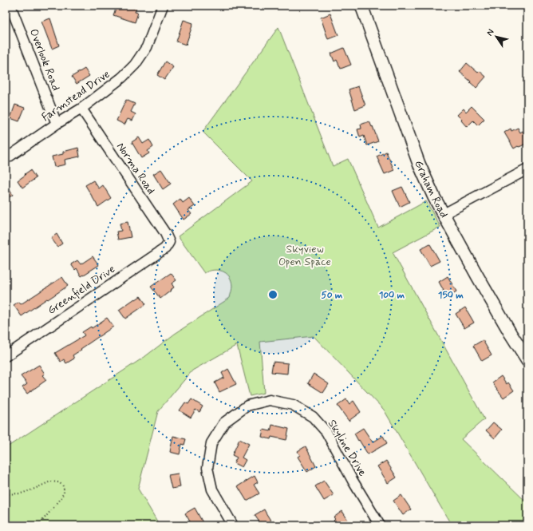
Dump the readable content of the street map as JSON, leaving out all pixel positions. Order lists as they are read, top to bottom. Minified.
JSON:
{"streets":{"street":["Overlook Road","Farmstead Drive","Norma Road","Graham Road","Greenfield Drive","Skyline Drive"]},"crossings":[["Overlook Road","Farmstead Drive"],["Farmstead Drive","Norma Road"],["Norma Road","Greenfield Drive"]],"parks":["Skyview Open Space"],"north":"top left","rings":["50 m","100 m","150 m"]}
